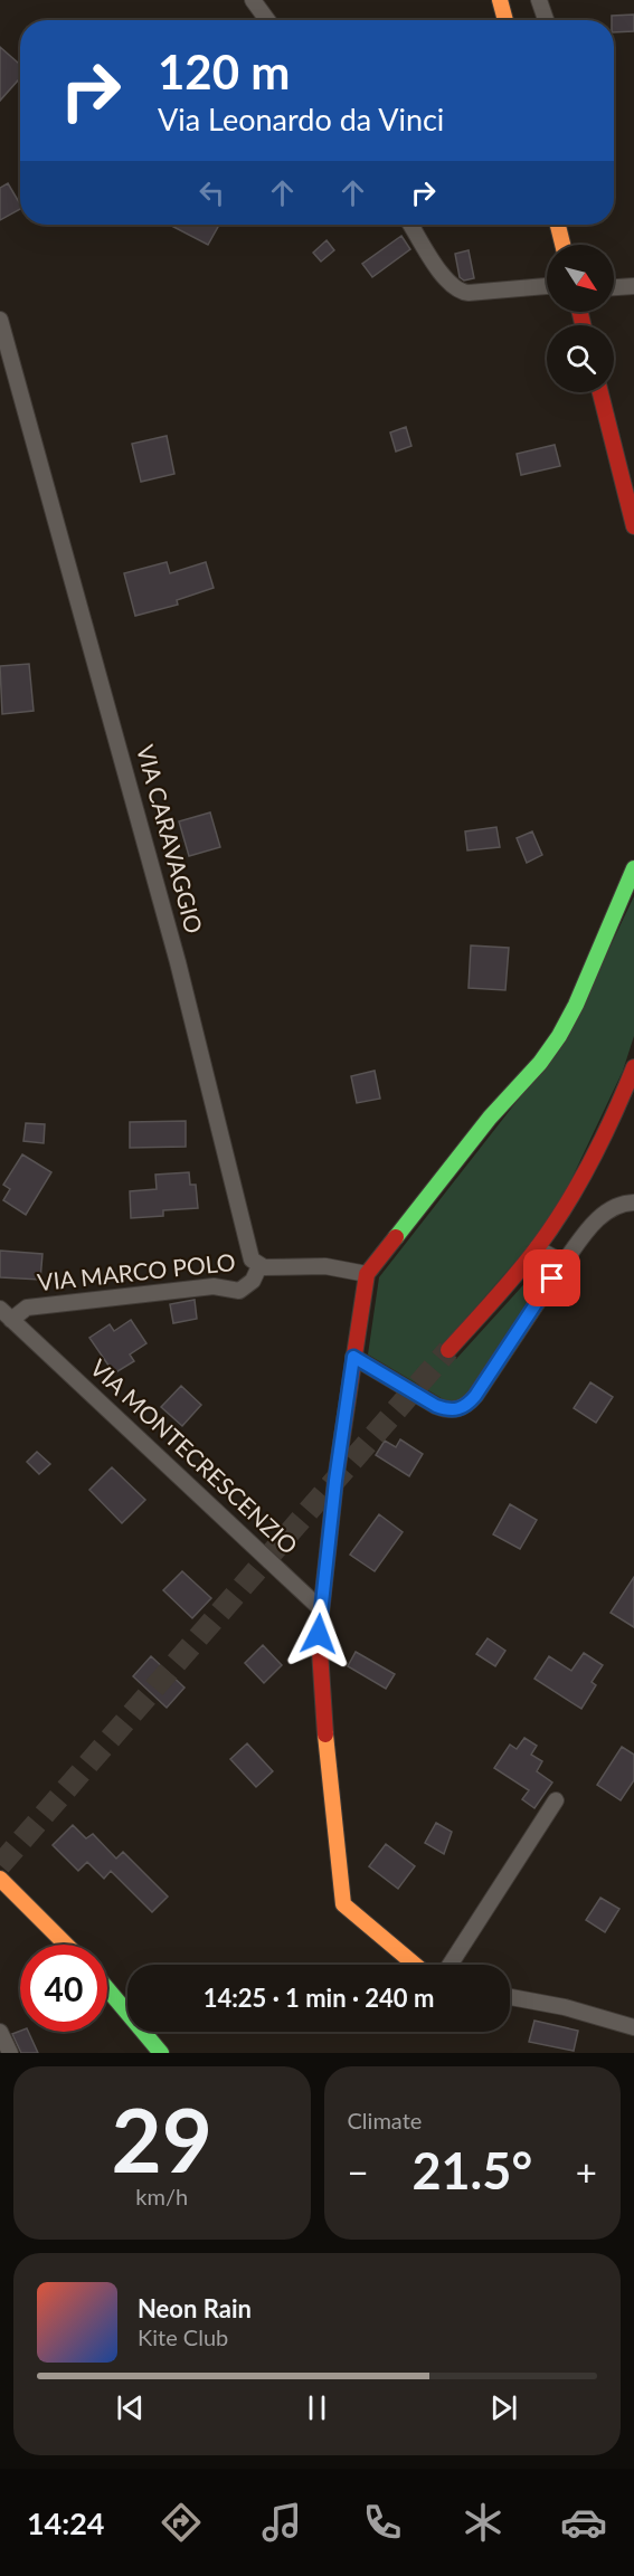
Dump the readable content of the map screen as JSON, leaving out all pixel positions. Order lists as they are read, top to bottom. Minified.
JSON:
{"streets":{"street":["VIA CARAVAGGIO","VIA MARCO POLO","VIA MONTECRESCENZIO"]},"crossings":[["VIA CARAVAGGIO","VIA MARCO POLO"],["VIA MARCO POLO","VIA MONTECRESCENZIO"]],"north":"bottom right","page":{"turn":["120 m","Via Leonardo da Vinci"],"limit":"40","trip":"14:25 · 1 min · 240 m","tile":[["29","km/h"],"Climate"],"heat":["−","21.5°","+"],"song":["Neon Rain","Kite Club"],"tabs":"14:24"}}
